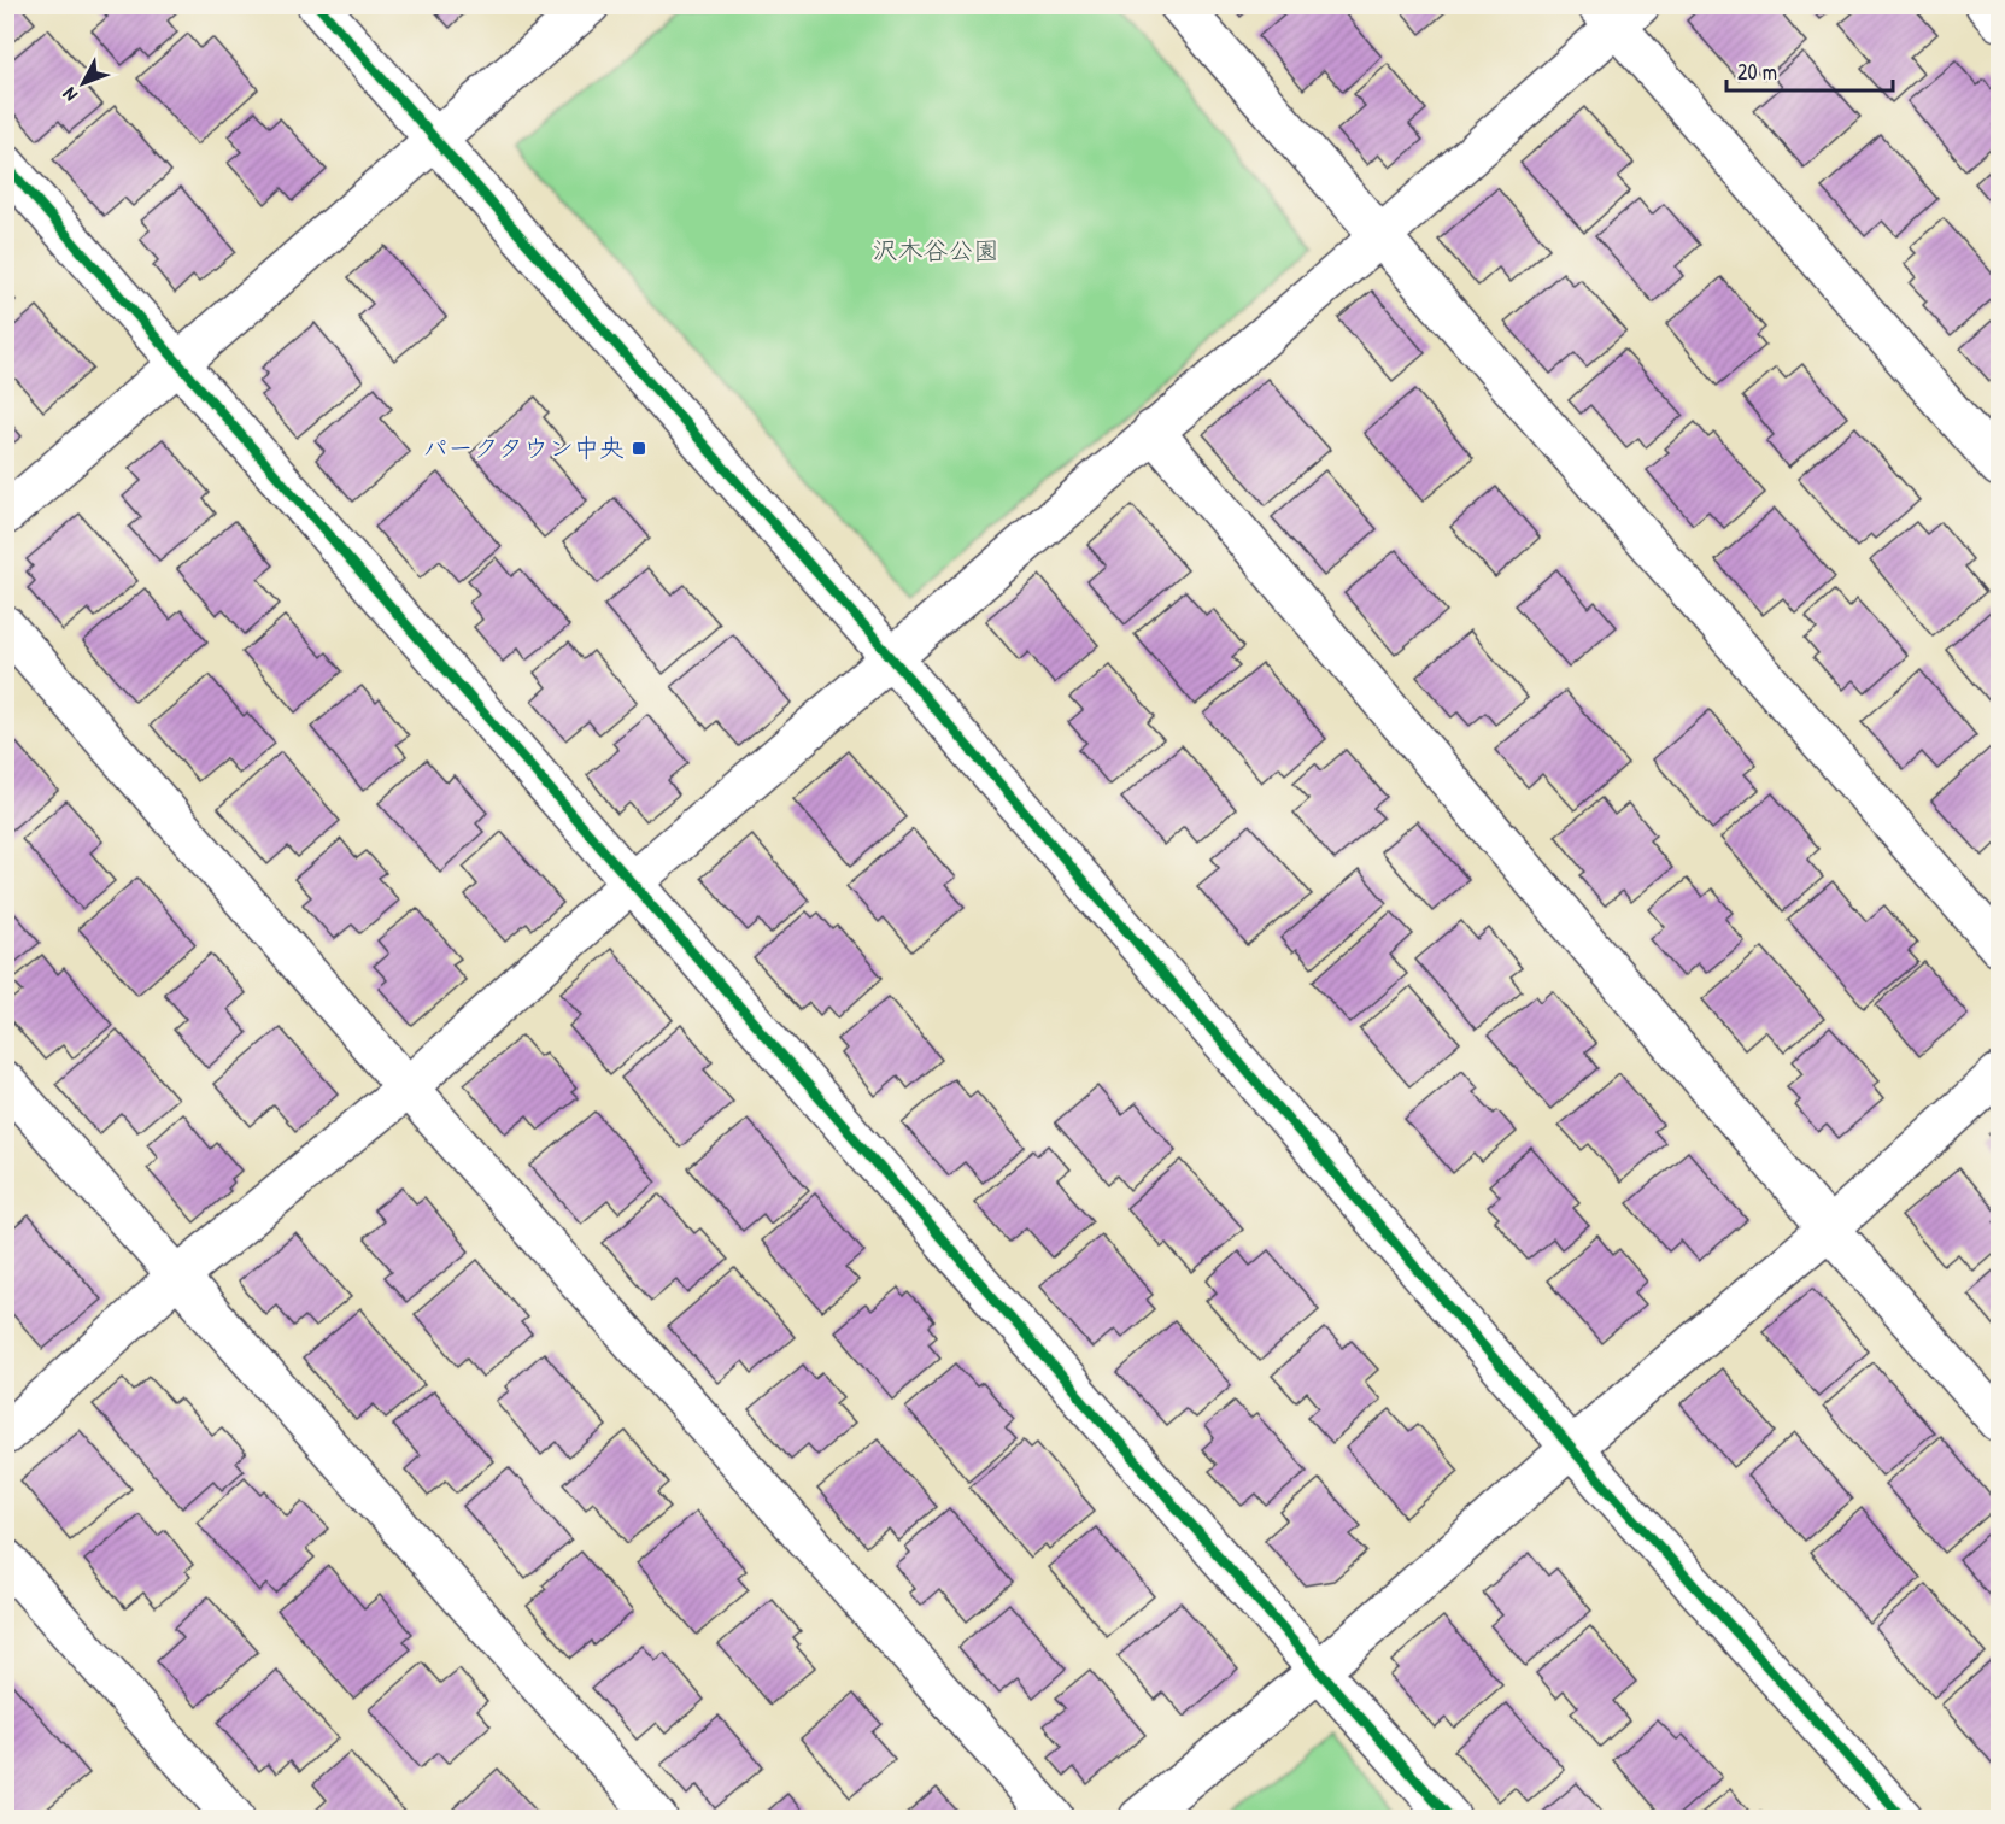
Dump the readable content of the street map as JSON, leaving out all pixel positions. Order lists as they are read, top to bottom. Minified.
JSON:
{"parks":["沢木谷公園"],"places":{"transit":["パークタウン中央"]},"scale_bar":"20 m","north":"bottom left"}
